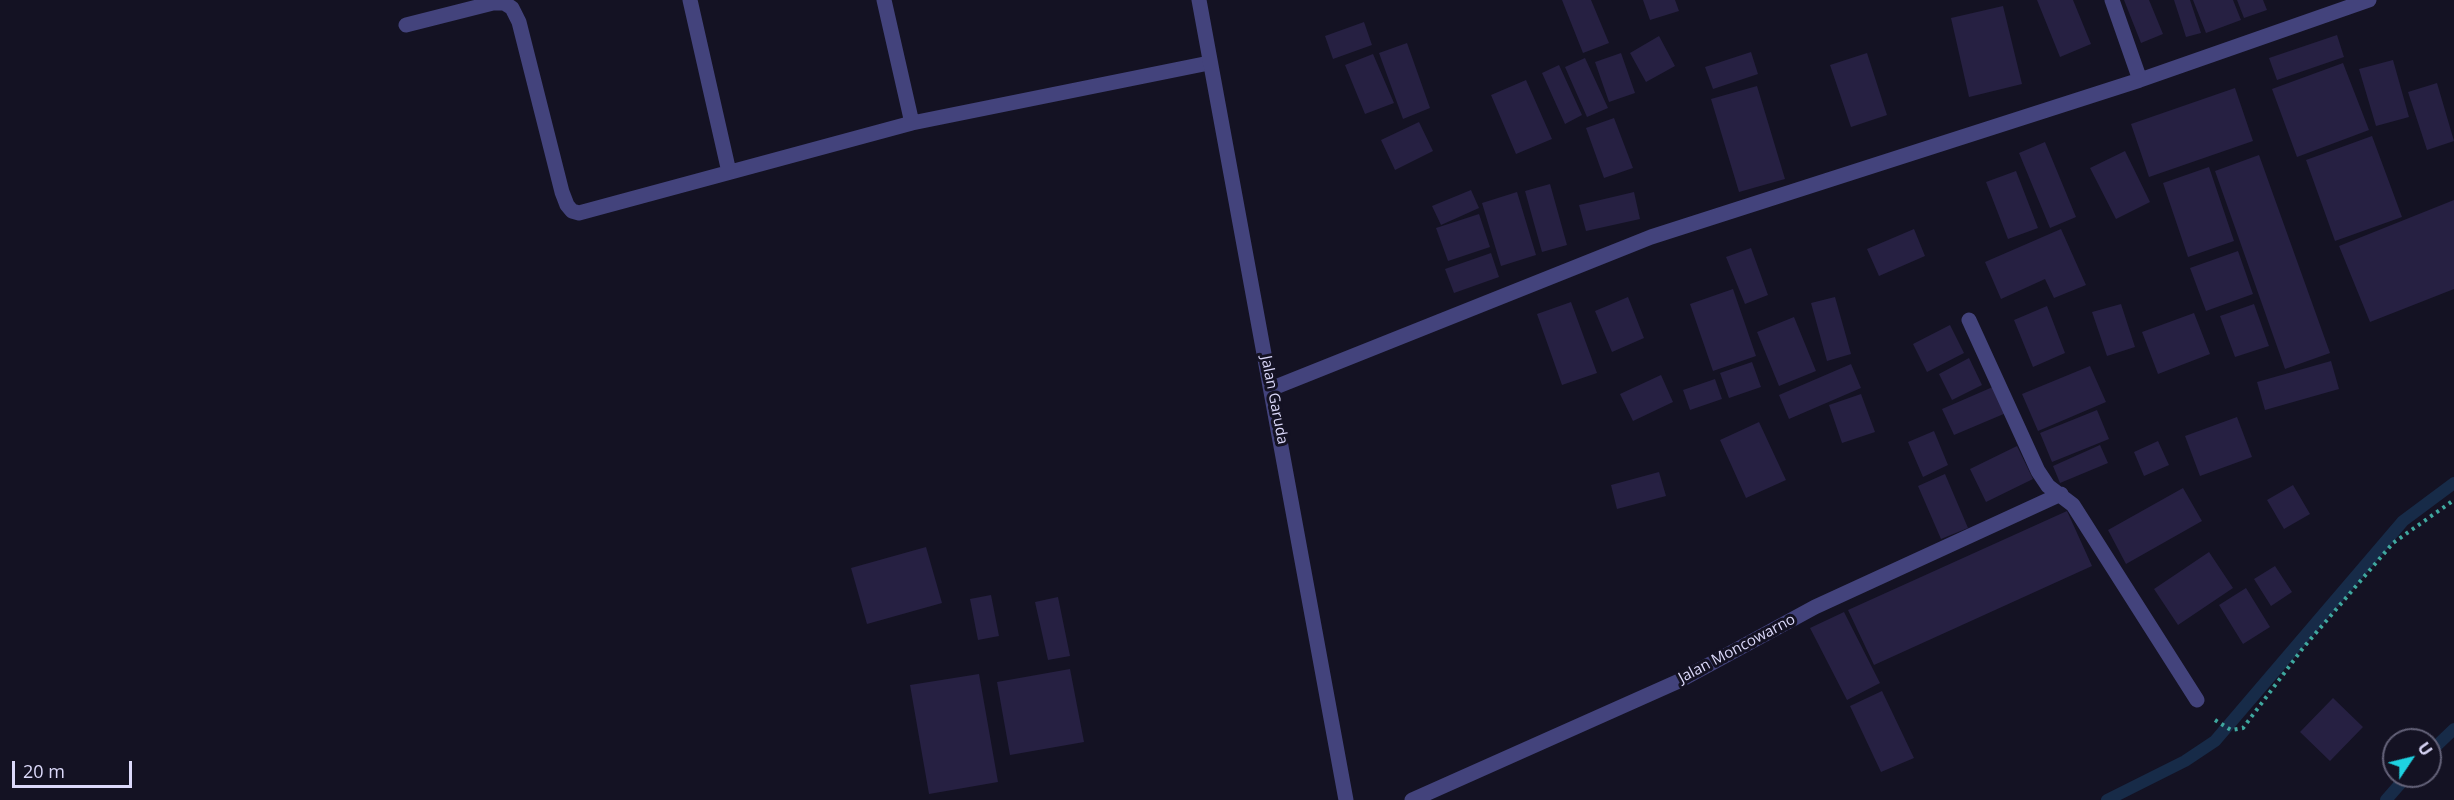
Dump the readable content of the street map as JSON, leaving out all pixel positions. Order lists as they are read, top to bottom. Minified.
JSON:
{"streets":{"street":["Jalan Garuda","Jalan Moncowarno"]},"scale_bar":"20 m","north":"top right"}
